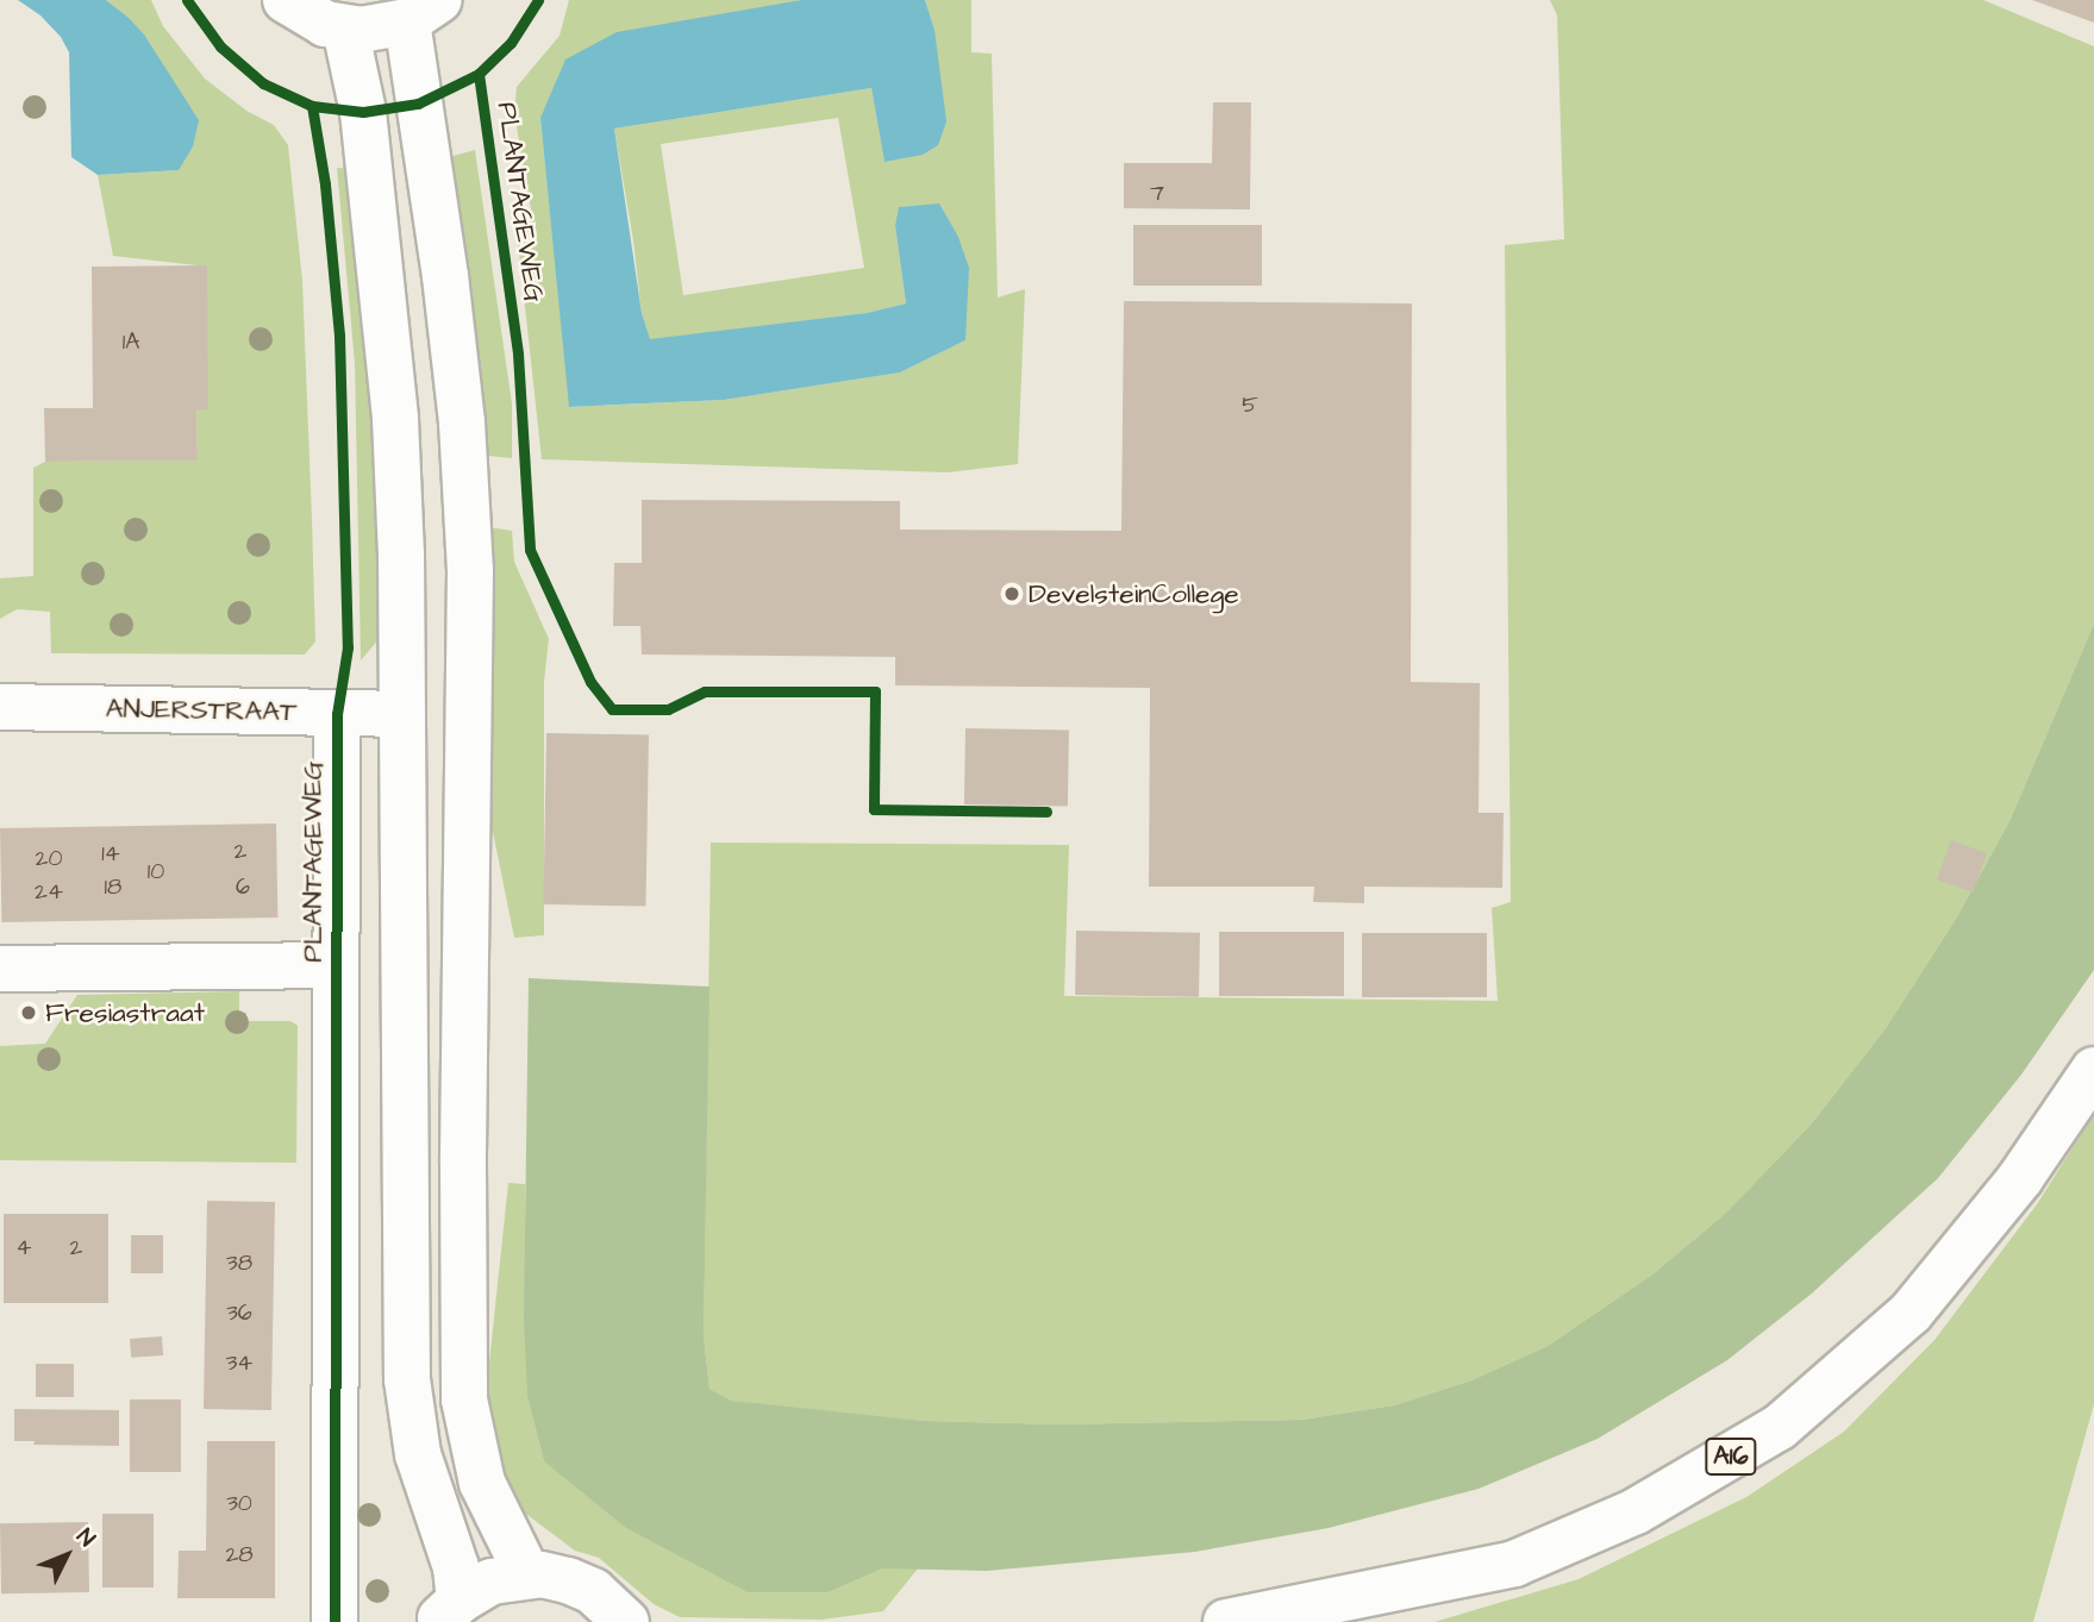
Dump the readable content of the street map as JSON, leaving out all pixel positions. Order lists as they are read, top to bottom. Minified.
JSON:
{"streets":{"main road":["PLANTAGEWEG","ANJERSTRAAT","A16"]},"crossings":[["PLANTAGEWEG","ANJERSTRAAT"]],"places":["DevelsteinCollege","Fresiastraat"],"house_numbers":["7","1A","5","2","14","20","10","18","6","24","4","2","38","36","34","30","28"],"north":"top right"}
